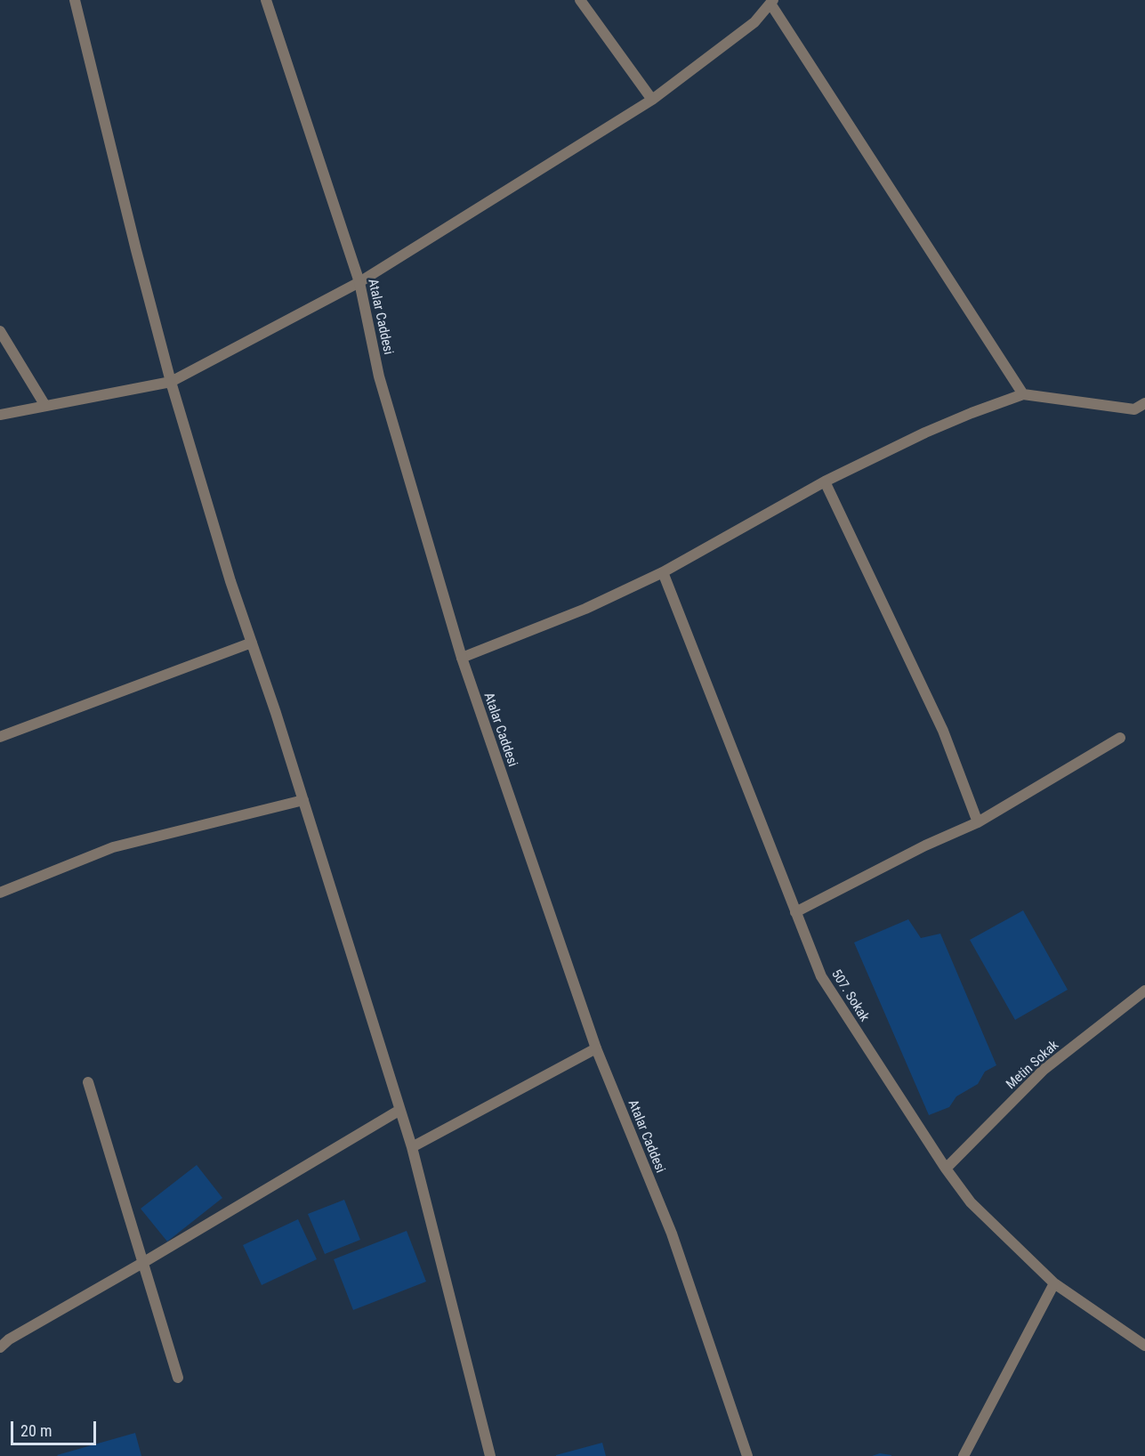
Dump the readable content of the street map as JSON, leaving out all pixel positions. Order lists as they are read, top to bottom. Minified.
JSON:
{"streets":{"street":["Atalar Caddesi","507. Sokak","Metin Sokak"]},"crossings":[["507. Sokak","Metin Sokak"]],"scale_bar":"20 m"}
